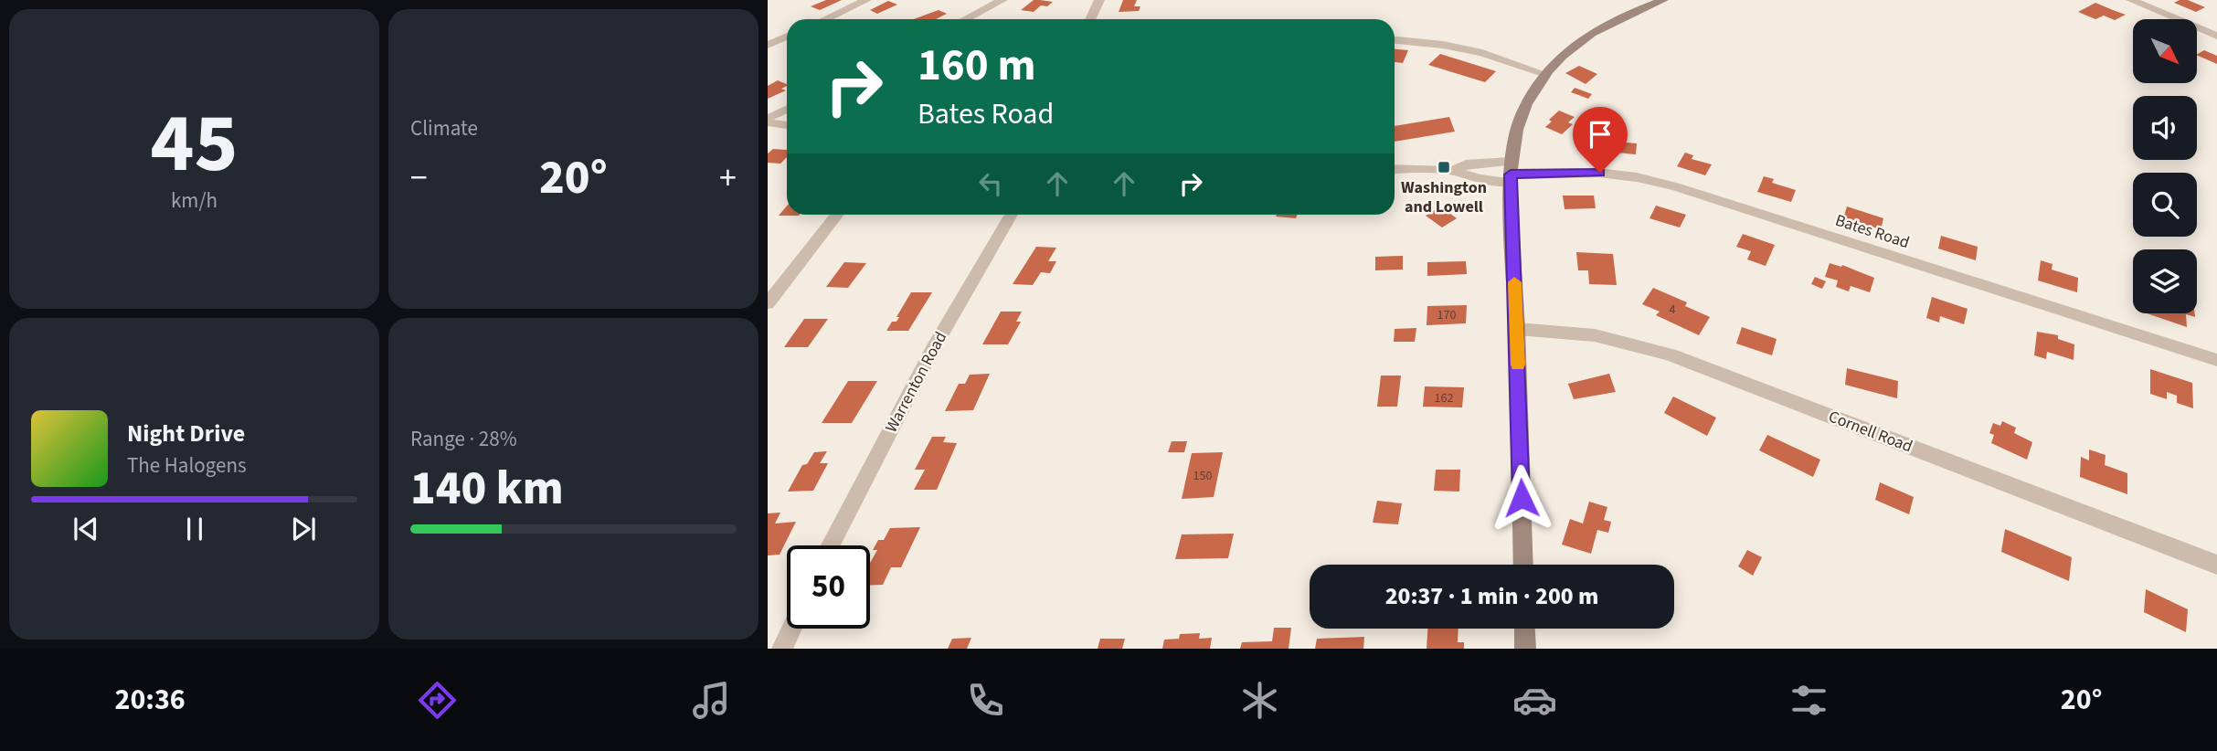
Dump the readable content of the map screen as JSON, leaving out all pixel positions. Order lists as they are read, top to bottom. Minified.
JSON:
{"streets":{"street":["Bates Road","Warrenton Road","Cornell Road"]},"places":{"transit":["Washington and Lowell"]},"house_numbers":["4","170","162","150"],"north":"bottom right","page":{"tile":[["45","km/h"],"Climate",["Range · 28%","140 km"]],"turn":["160 m","Bates Road"],"heat":["−","20°","+"],"song":["Night Drive","The Halogens"],"limit":"50","trip":"20:37 · 1 min · 200 m","tabs":["20:36","20°"]}}
